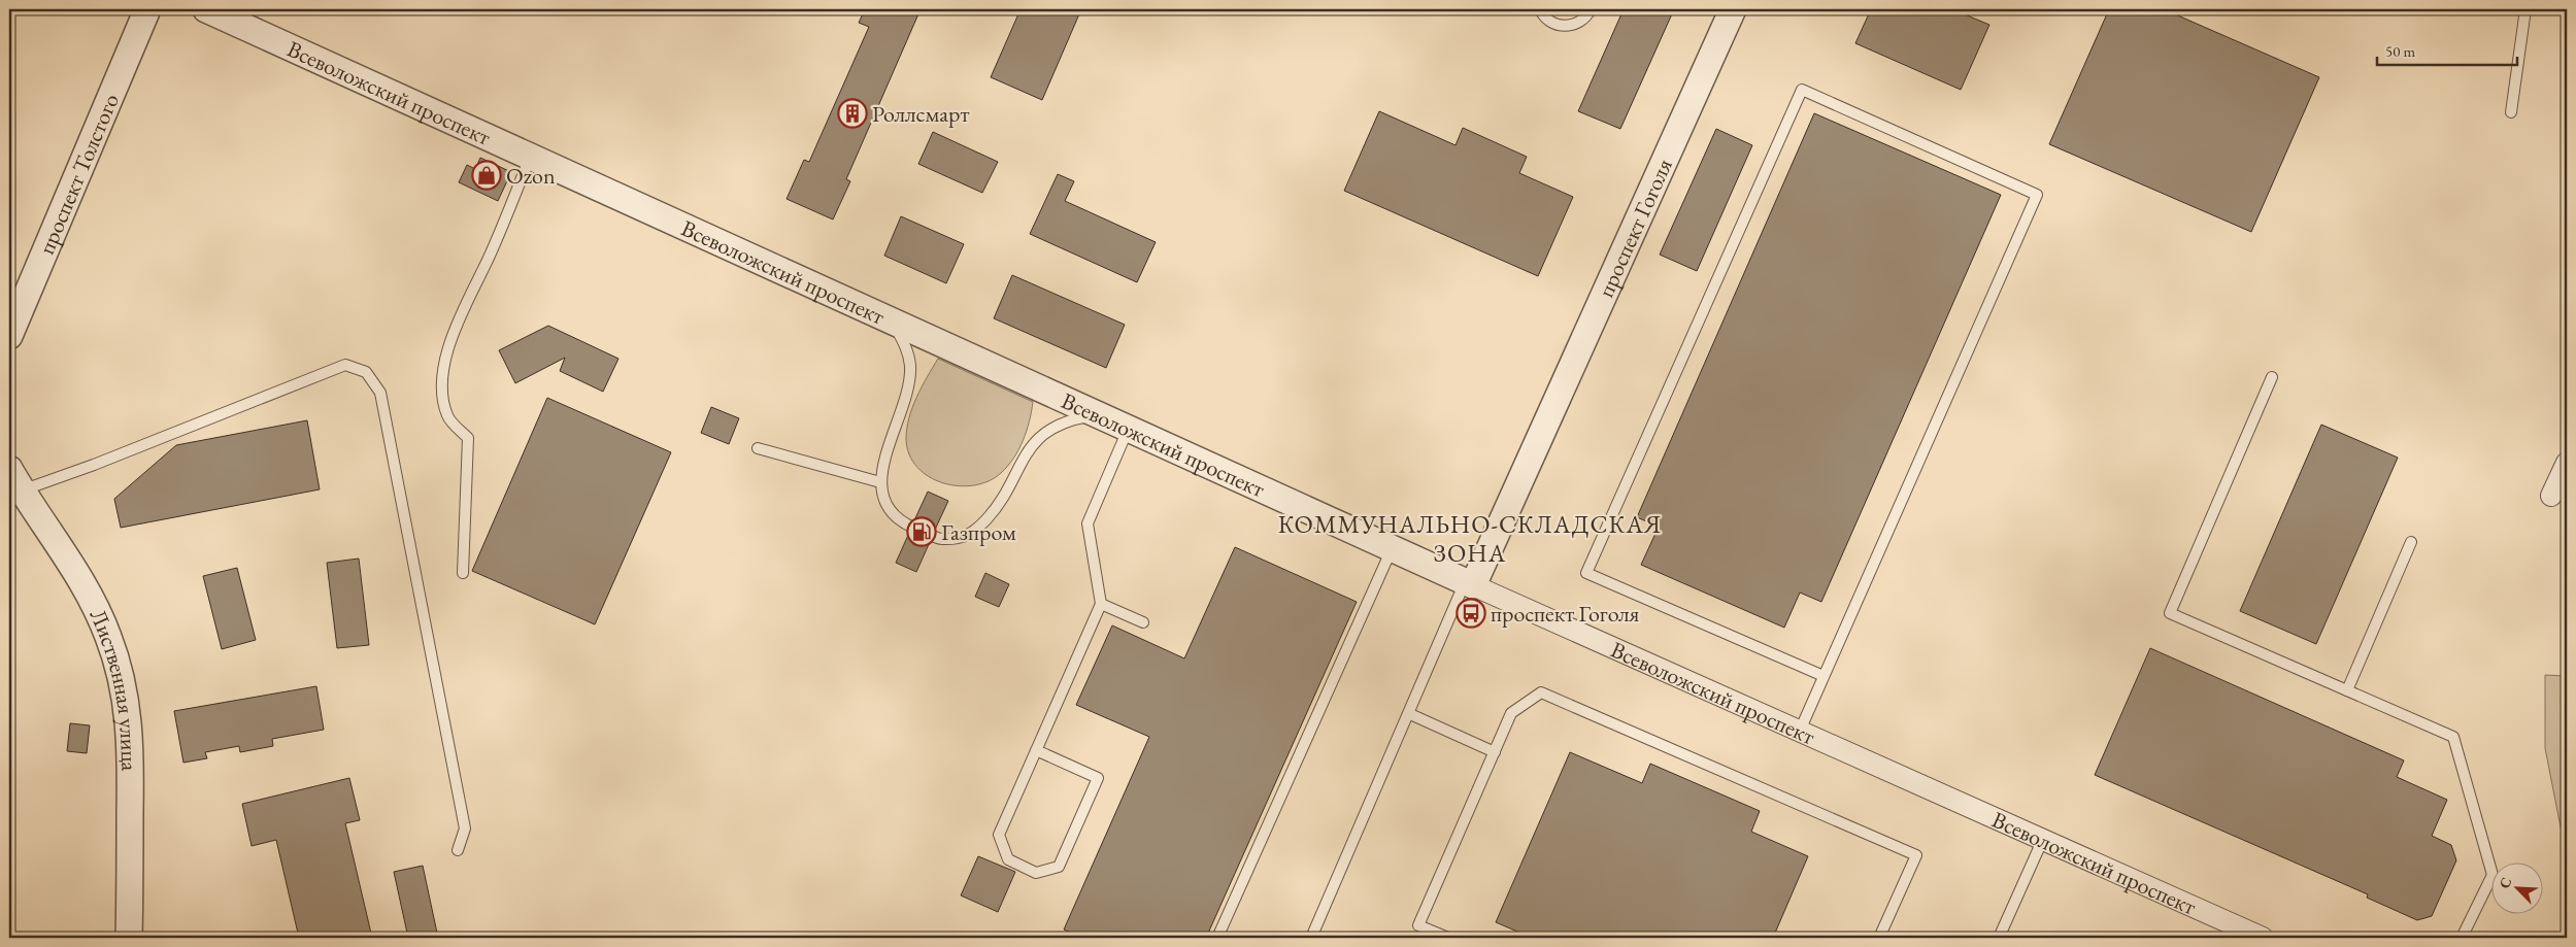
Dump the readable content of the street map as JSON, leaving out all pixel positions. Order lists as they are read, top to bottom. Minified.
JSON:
{"streets":{"street":["Всеволожский проспект","проспект Толстого","проспект Гоголя","Лиственная улица"]},"crossings":[["Всеволожский проспект","проспект Гоголя"]],"districts":["КОММУНАЛЬНО-СКЛАДСКАЯ ЗОНА"],"places":{"building":["Роллсмарт"],"shop":["Ozon"],"fuel station":["Газпром"],"bus stop":["проспект Гоголя"]},"scale_bar":"50 m","north":"top left"}
